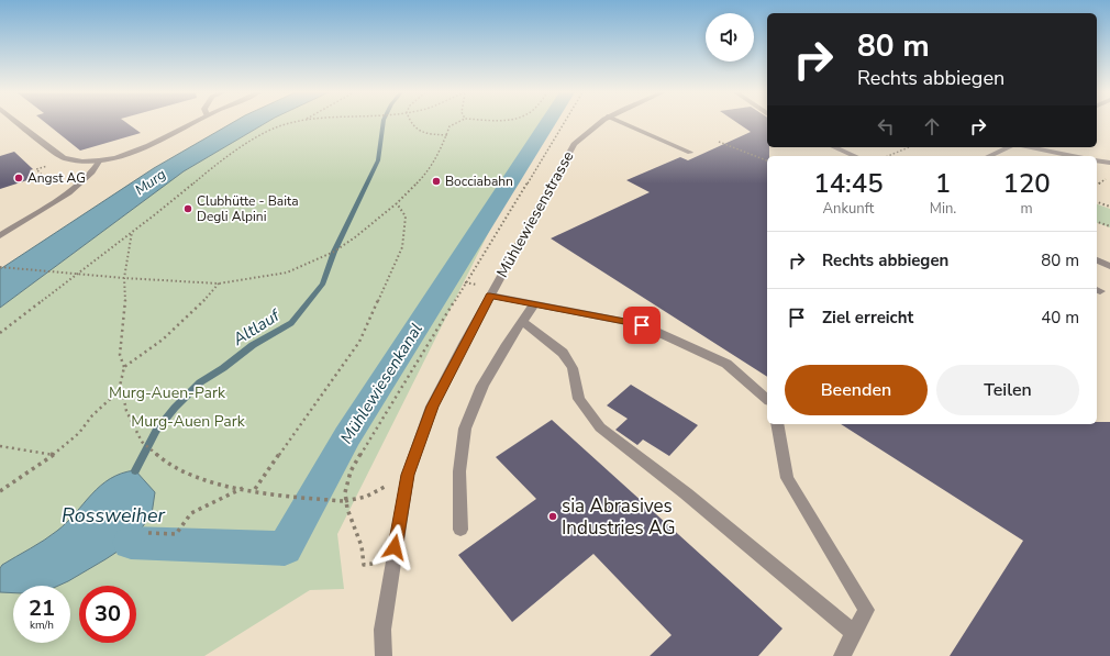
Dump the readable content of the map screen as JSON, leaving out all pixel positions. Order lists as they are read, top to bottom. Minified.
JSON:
{"streets":{"street":["Mühlewiesenstrasse"]},"water":["Murg","Altlauf","Mühlewiesenkanal","Rossweiher"],"parks":["Murg-Auen-Park","Murg-Auen Park"],"places":["Angst AG","Bocciabahn","Clubhütte - Baita Degli Alpini","sia Abrasives Industries AG"],"page":{"turn":["80 m","Rechts abbiegen"],"eta":["14:45","Ankunft","1","Min.","120","m"],"list":[{"name":"Rechts abbiegen","value":"80 m"},{"name":"Ziel erreicht","value":"40 m"}],"buttons":["Beenden","Teilen"],"speed":"21 km/h","limit":"30"}}
